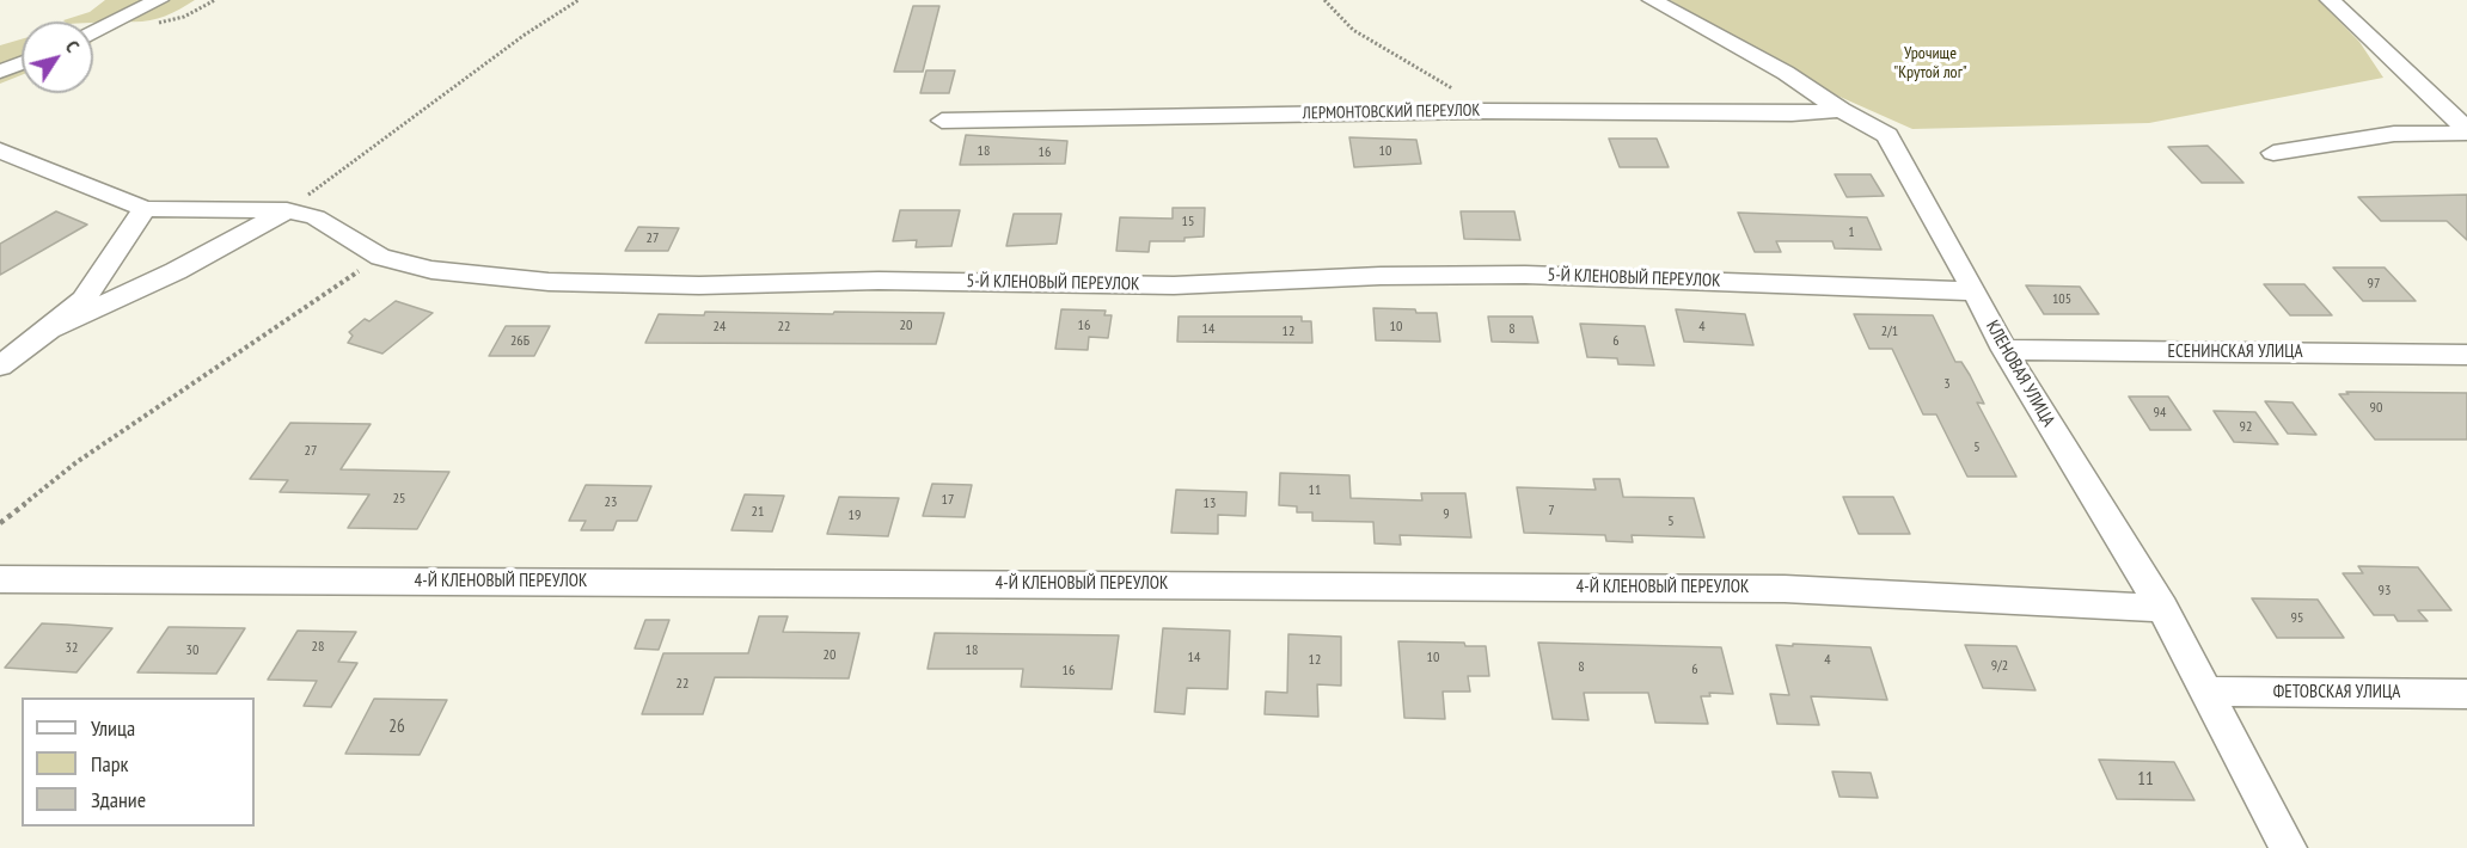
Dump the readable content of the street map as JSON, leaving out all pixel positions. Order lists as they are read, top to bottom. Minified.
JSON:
{"streets":{"street":["ЛЕРМОНТОВСКИЙ ПЕРЕУЛОК","5-Й КЛЕНОВЫЙ ПЕРЕУЛОК","ЕСЕНИНСКАЯ УЛИЦА","КЛЕНОВАЯ УЛИЦА","4-Й КЛЕНОВЫЙ ПЕРЕУЛОК","ФЕТОВСКАЯ УЛИЦА"]},"crossings":[["ЛЕРМОНТОВСКИЙ ПЕРЕУЛОК","КЛЕНОВАЯ УЛИЦА"],["5-Й КЛЕНОВЫЙ ПЕРЕУЛОК","КЛЕНОВАЯ УЛИЦА"],["ЕСЕНИНСКАЯ УЛИЦА","КЛЕНОВАЯ УЛИЦА"],["КЛЕНОВАЯ УЛИЦА","4-Й КЛЕНОВЫЙ ПЕРЕУЛОК"],["КЛЕНОВАЯ УЛИЦА","ФЕТОВСКАЯ УЛИЦА"]],"parks":["Урочище \"Крутой лог\""],"house_numbers":["18","10","16","15","1","27","97","105","20","16","24","22","10","4","14","8","12","2/1","26Б","6","3","90","94","92","5","27","11","25","17","23","13","7","21","9","19","5","93","95","28","32","30","18","20","14","10","12","4","9/2","8","6","16","22","26","11"],"legend":["Улица","Парк","Здание"],"north":"top right"}
